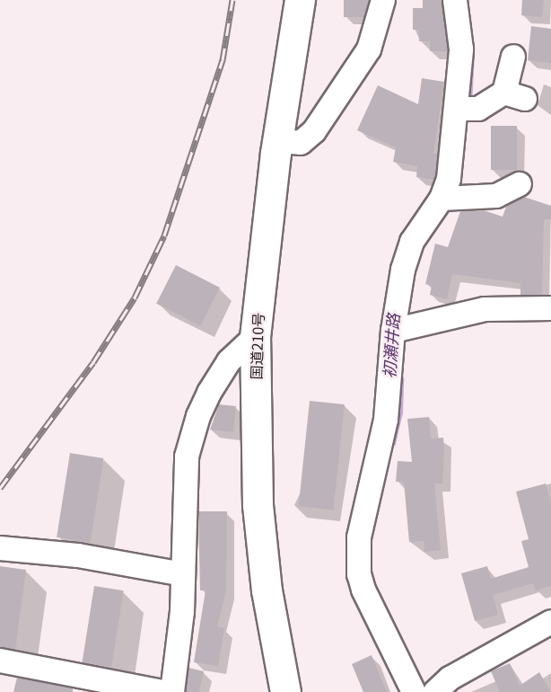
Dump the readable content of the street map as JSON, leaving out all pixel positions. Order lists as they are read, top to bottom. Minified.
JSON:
{"streets":{"highway":["国道210号"]},"water":["初瀬井路"]}
